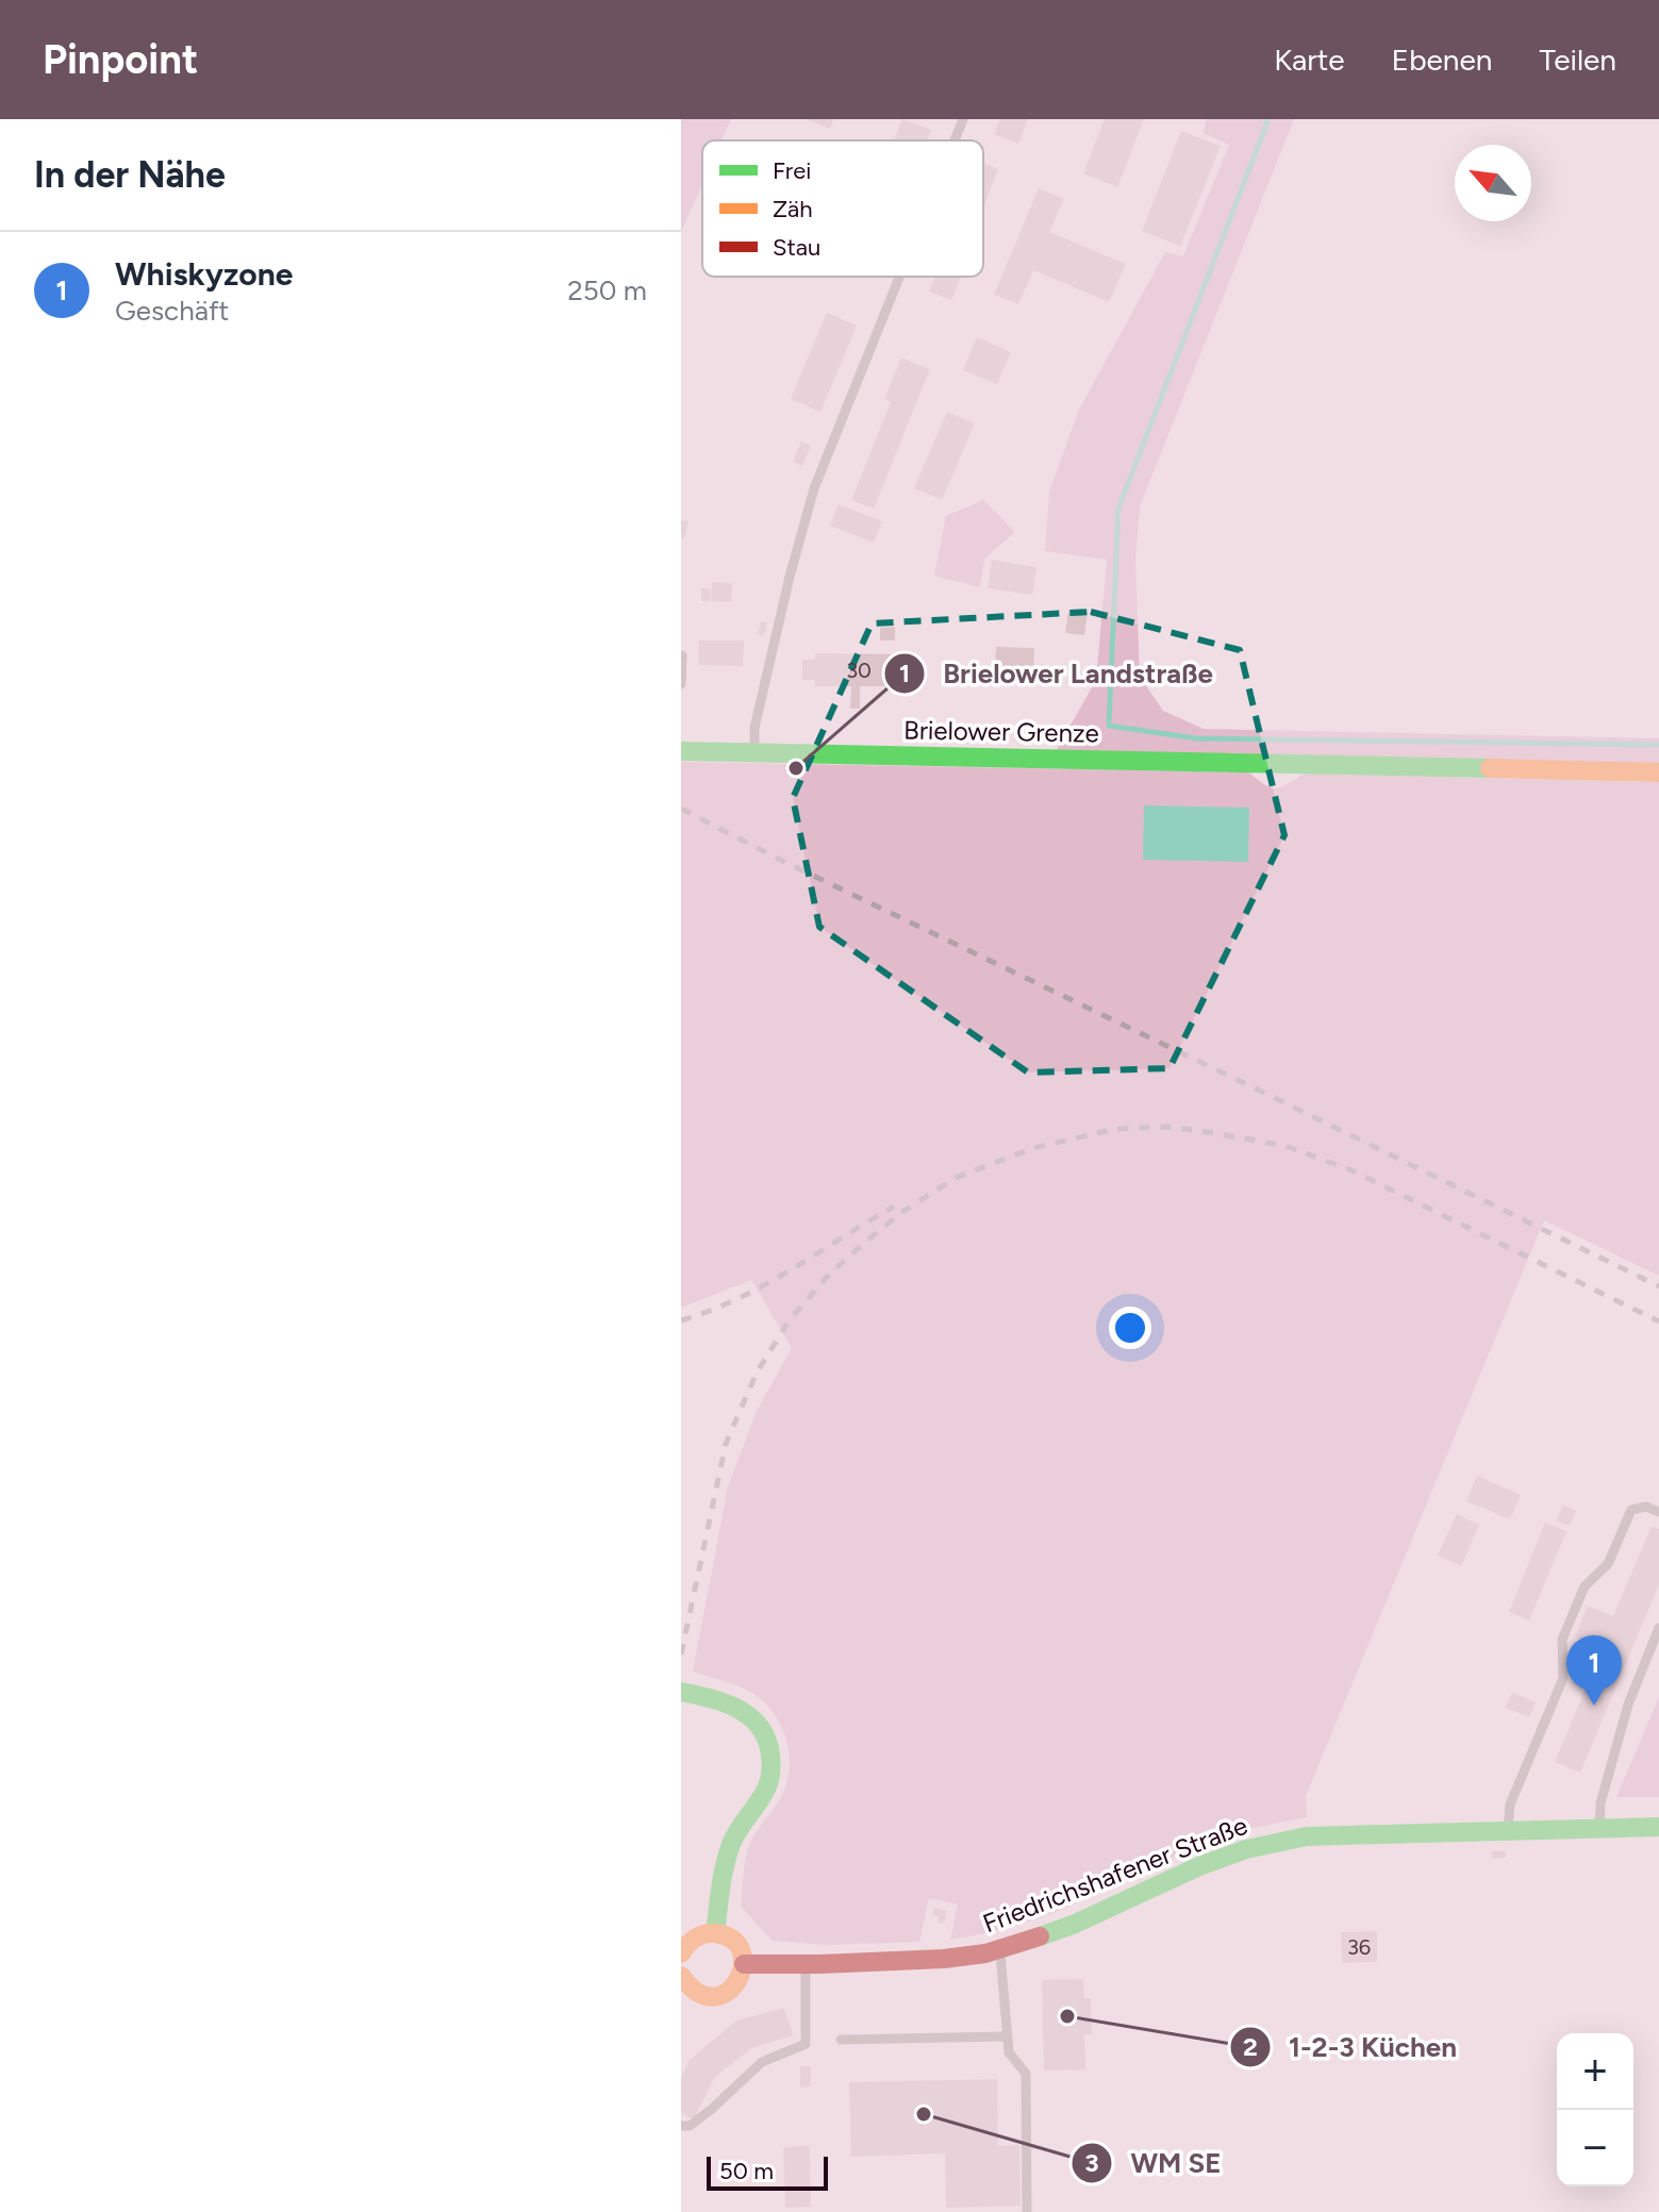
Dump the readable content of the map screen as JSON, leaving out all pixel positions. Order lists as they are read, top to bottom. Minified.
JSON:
{"streets":{"street":["Brielower Grenze","Friedrichshafener Straße"]},"places":["Brielower Landstraße","1-2-3 Küchen","WM SE"],"house_numbers":["30","36"],"legend":["Frei","Zäh","Stau"],"scale_bar":"50 m","north":"top left","page":{"header":"Pinpoint","nav":["Karte","Ebenen","Teilen"],"heading":"In der Nähe","list":[{"mark":"1","name":"Whiskyzone","note":"Geschäft","value":"250 m"}],"pins":"1","map_buttons":["+","−"],"scale":"50 m"}}
